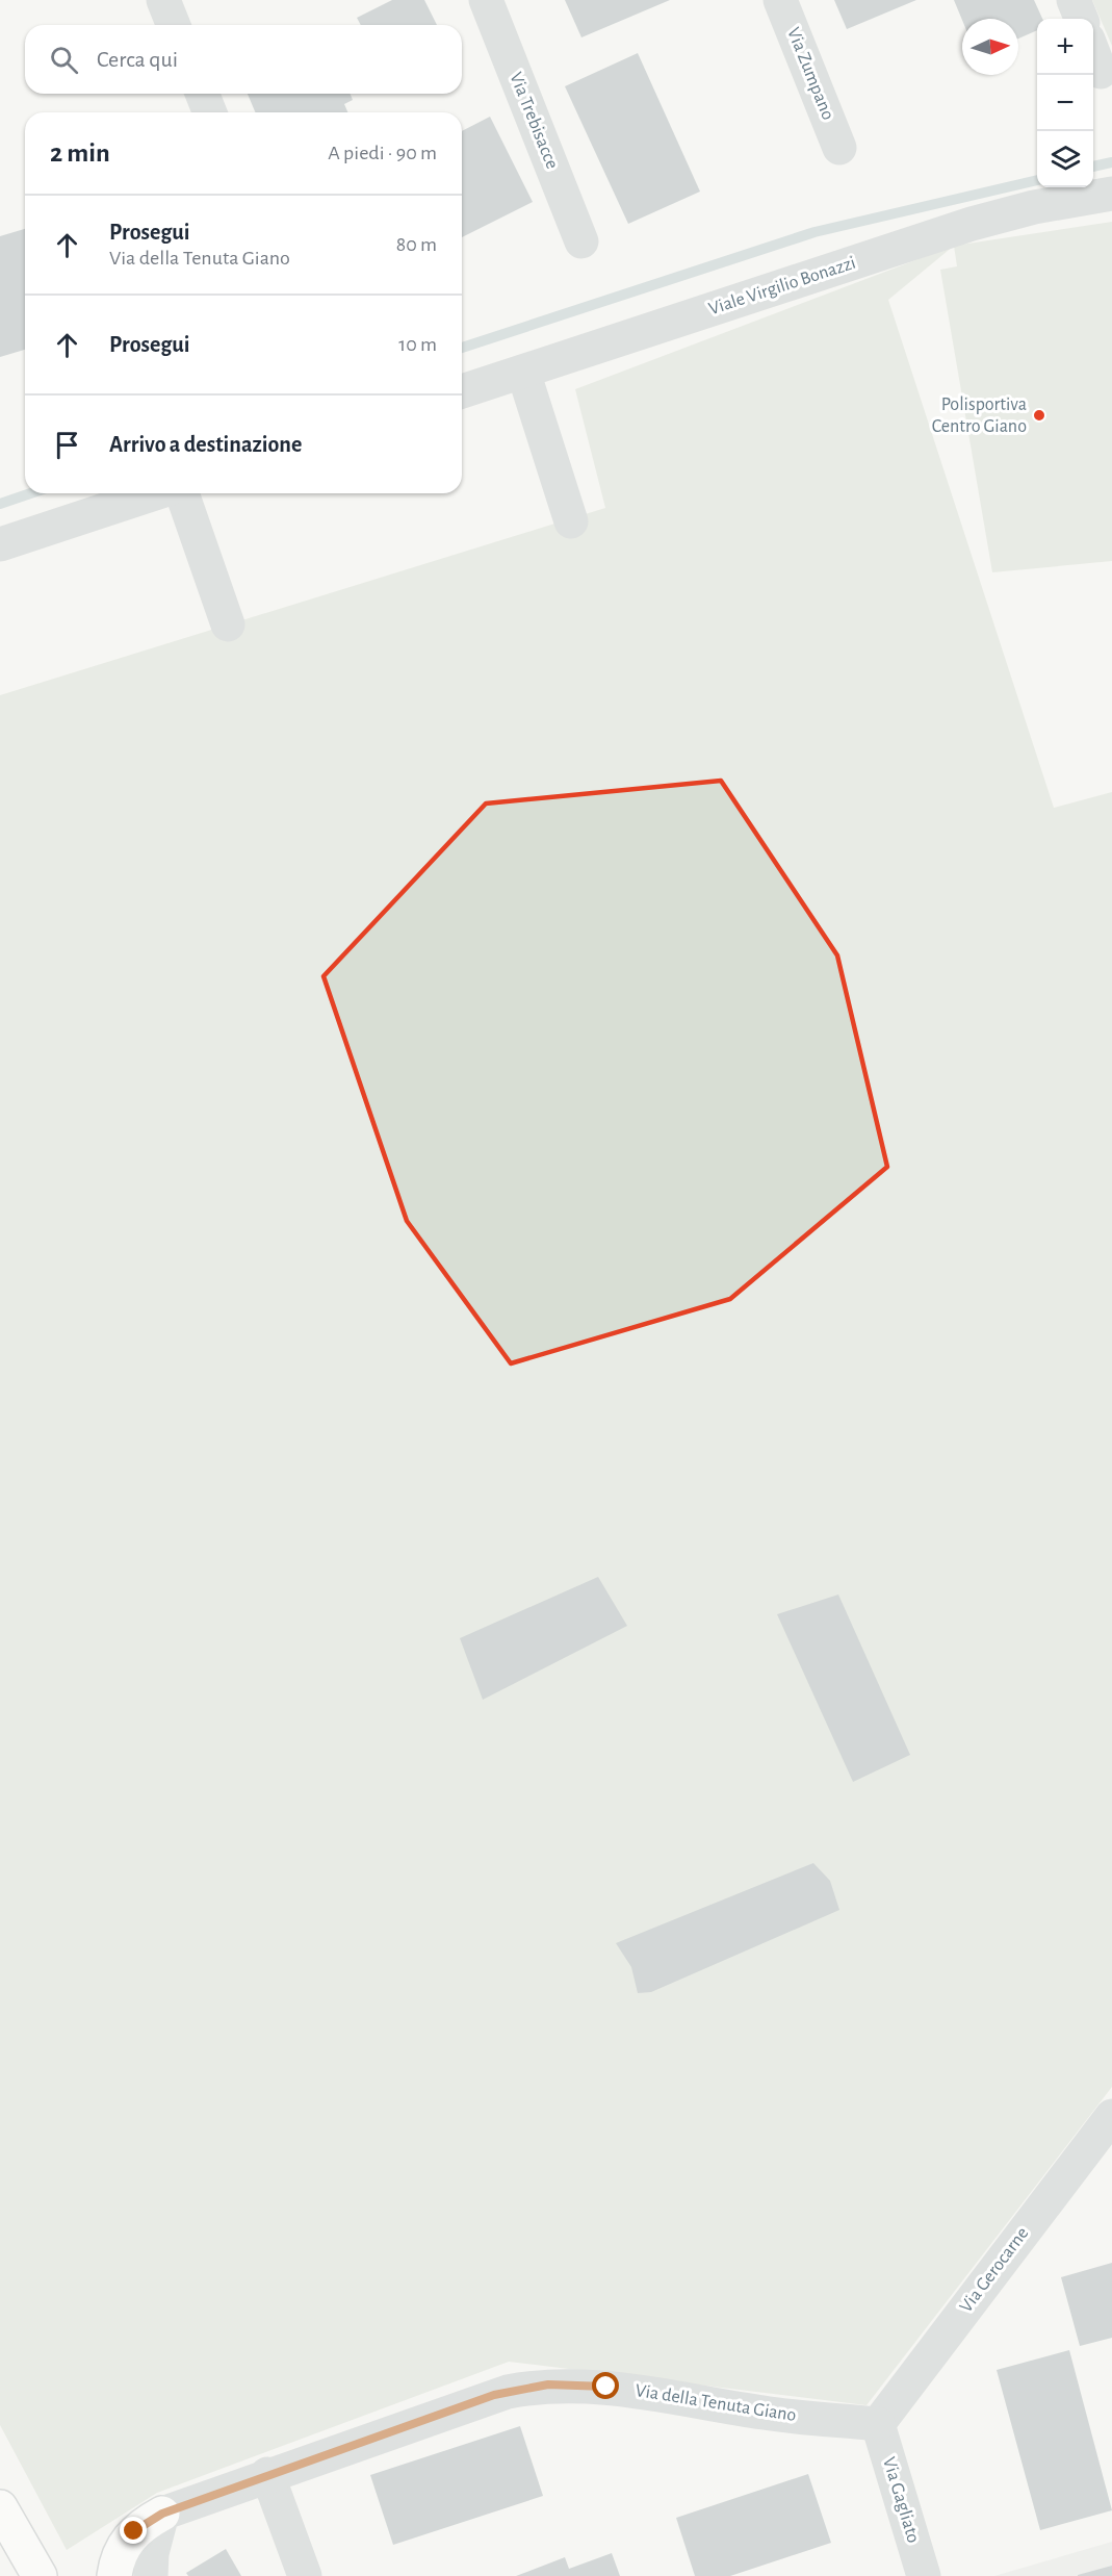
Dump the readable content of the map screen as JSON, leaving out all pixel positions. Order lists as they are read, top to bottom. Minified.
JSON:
{"streets":{"street":["Via Zumpano","Via Trebisacce","Viale Virgilio Bonazzi","Via Gerocarne","Via della Tenuta Giano","Via Gagliato"]},"crossings":[["Via Gerocarne","Via della Tenuta Giano"],["Via Gerocarne","Via Gagliato"],["Via della Tenuta Giano","Via Gagliato"]],"places":["Polisportiva Centro Giano"],"north":"right","page":{"map_buttons":["+","−"],"search":"Cerca qui","heading":["2 min","A piedi · 90 m"],"list":[["Prosegui","Via della Tenuta Giano","80 m"],["Prosegui","10 m"],"Arrivo a destinazione"]}}
